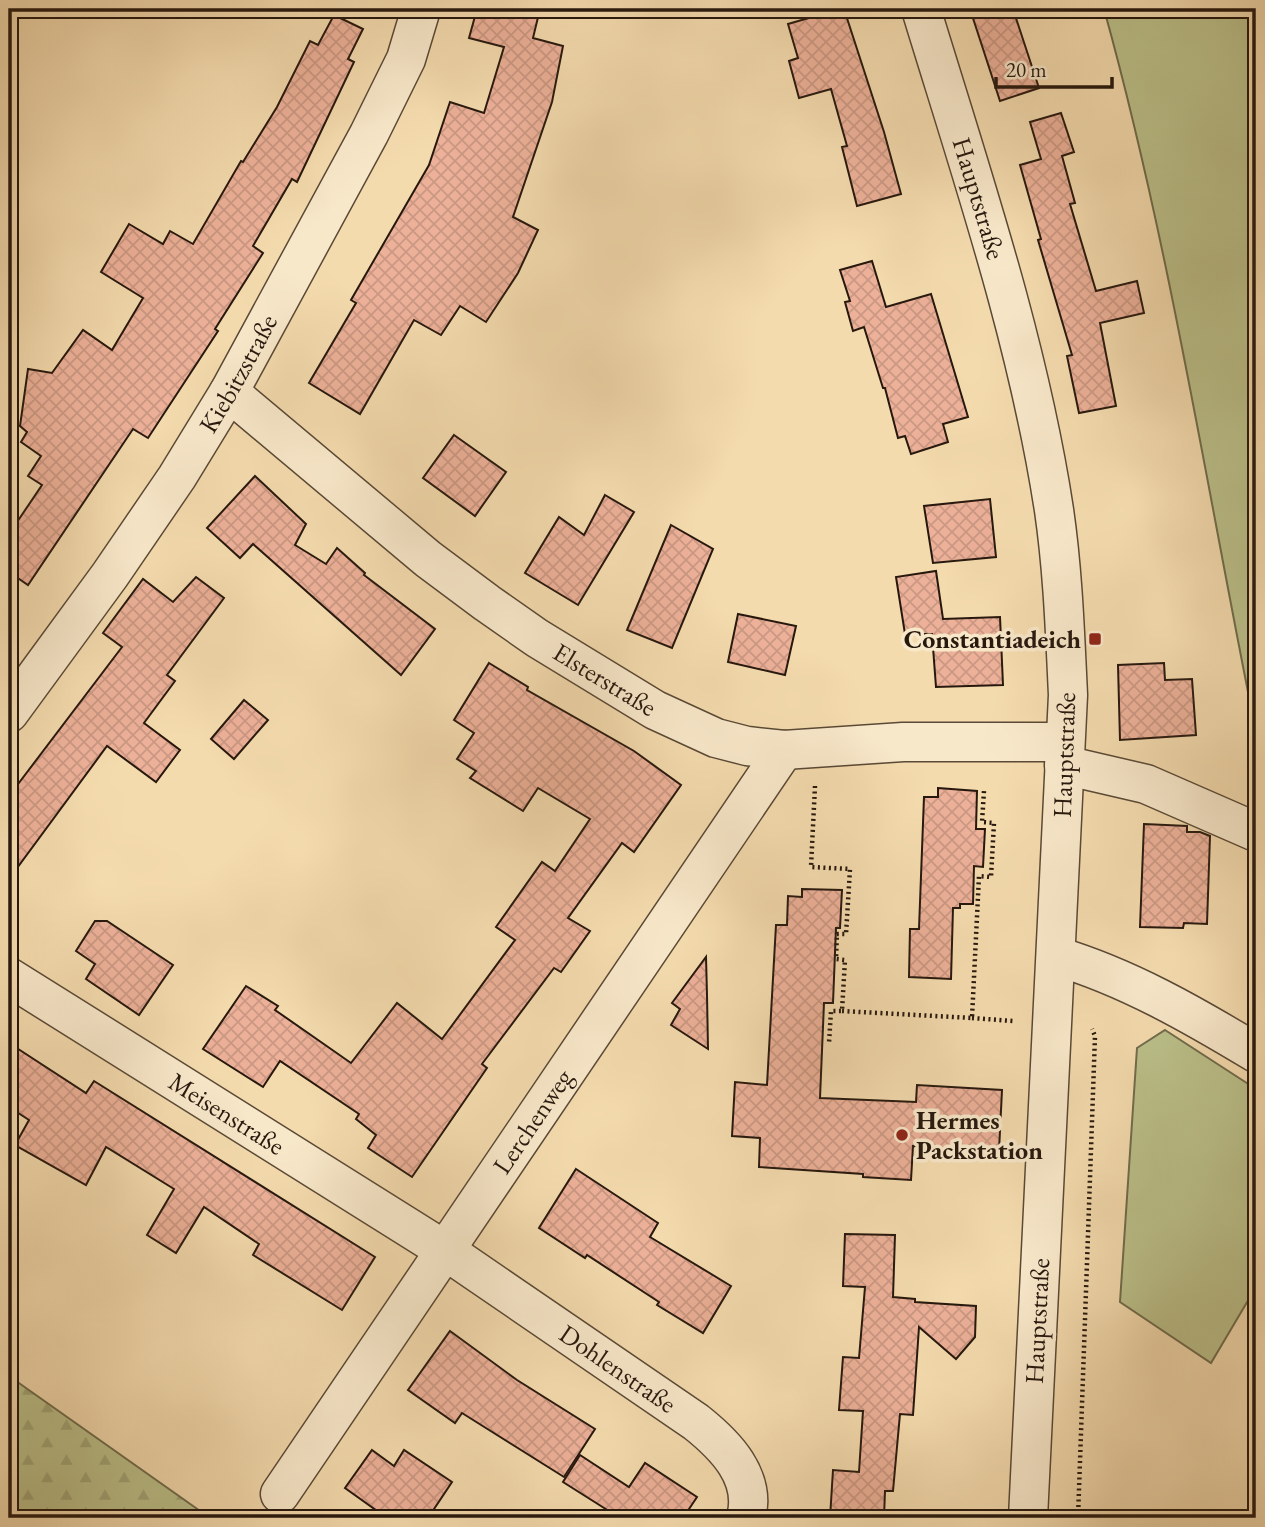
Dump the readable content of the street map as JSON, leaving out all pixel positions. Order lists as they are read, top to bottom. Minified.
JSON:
{"streets":{"street":["Hauptstraße","Kiebitzstraße","Elsterstraße","Meisenstraße","Lerchenweg","Dohlenstraße"]},"crossings":[["Hauptstraße","Elsterstraße"],["Kiebitzstraße","Elsterstraße"],["Elsterstraße","Lerchenweg"],["Meisenstraße","Lerchenweg"],["Meisenstraße","Dohlenstraße"],["Lerchenweg","Dohlenstraße"]],"places":{"transit":["Constantiadeich"],"other":["Hermes Packstation"]},"scale_bar":"20 m"}
